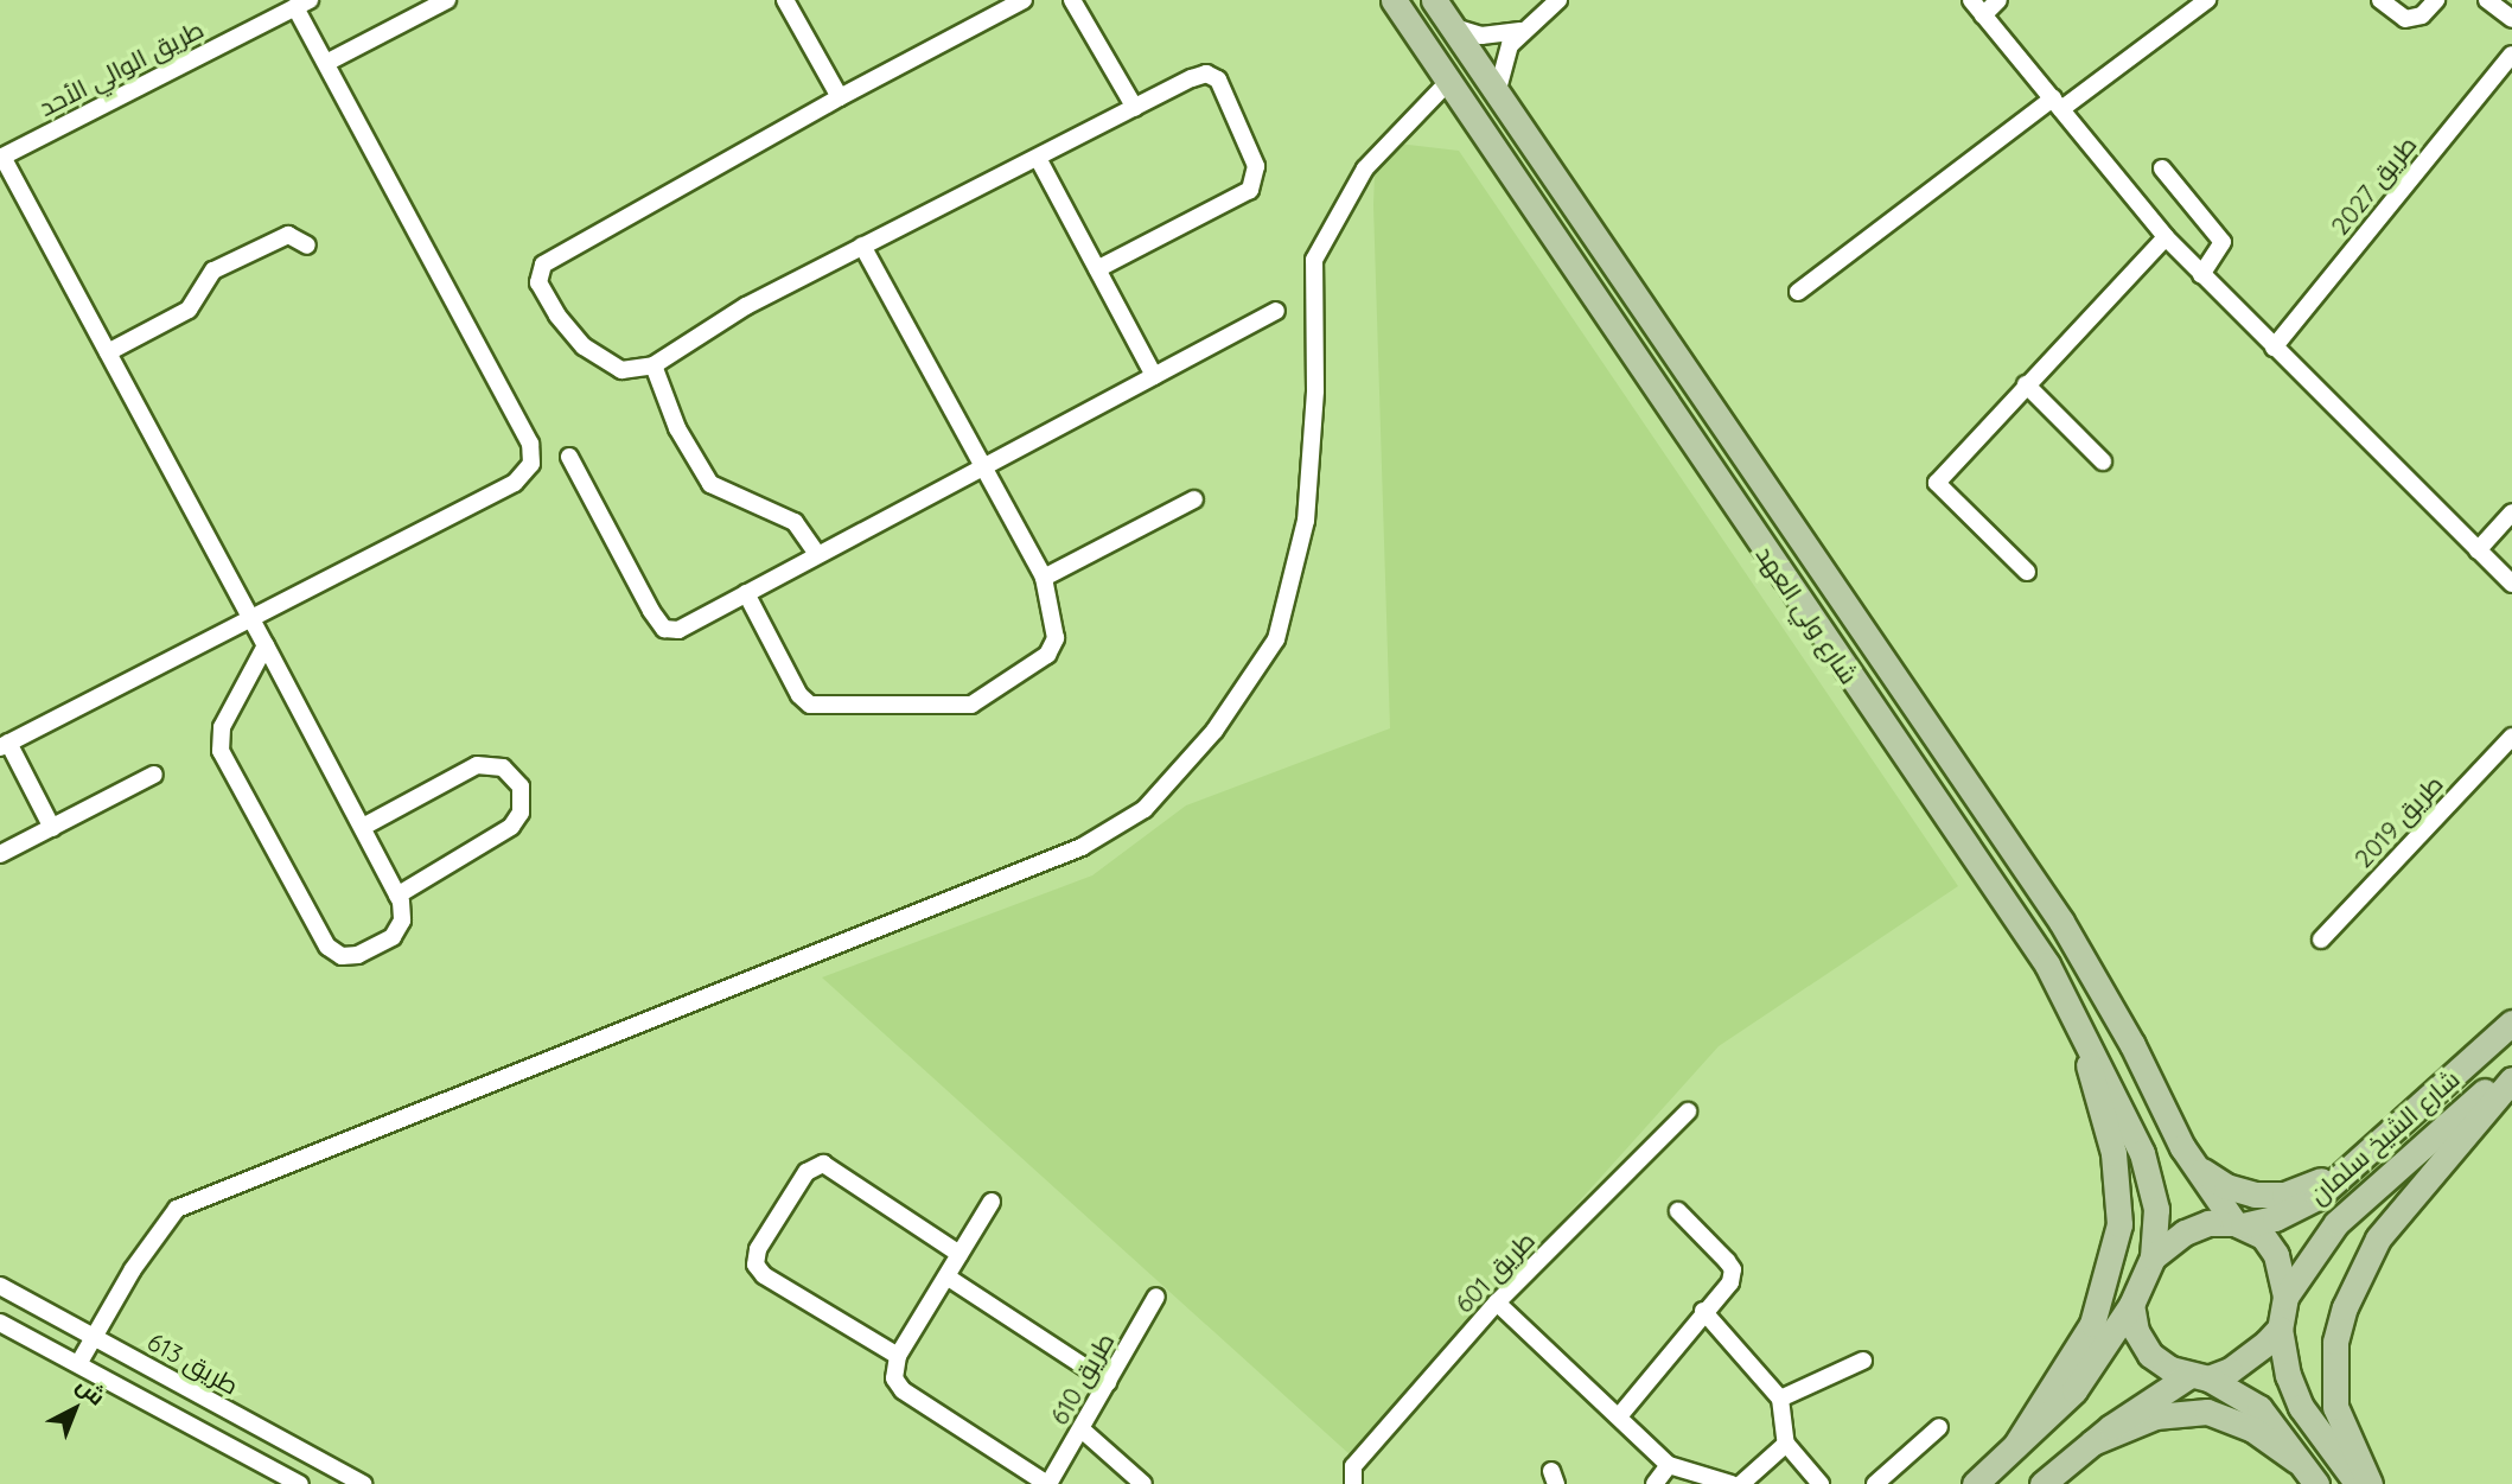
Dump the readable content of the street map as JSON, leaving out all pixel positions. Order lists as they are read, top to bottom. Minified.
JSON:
{"streets":{"main road":["شارع ولي العهد","شارع الشيخ سلمان"],"street":["طريق الوالي الأحد","طريق 2027","طريق 2019","طريق 601","طريق 613","طريق 610"]},"crossings":[["شارع ولي العهد","شارع الشيخ سلمان"]],"north":"top right"}
